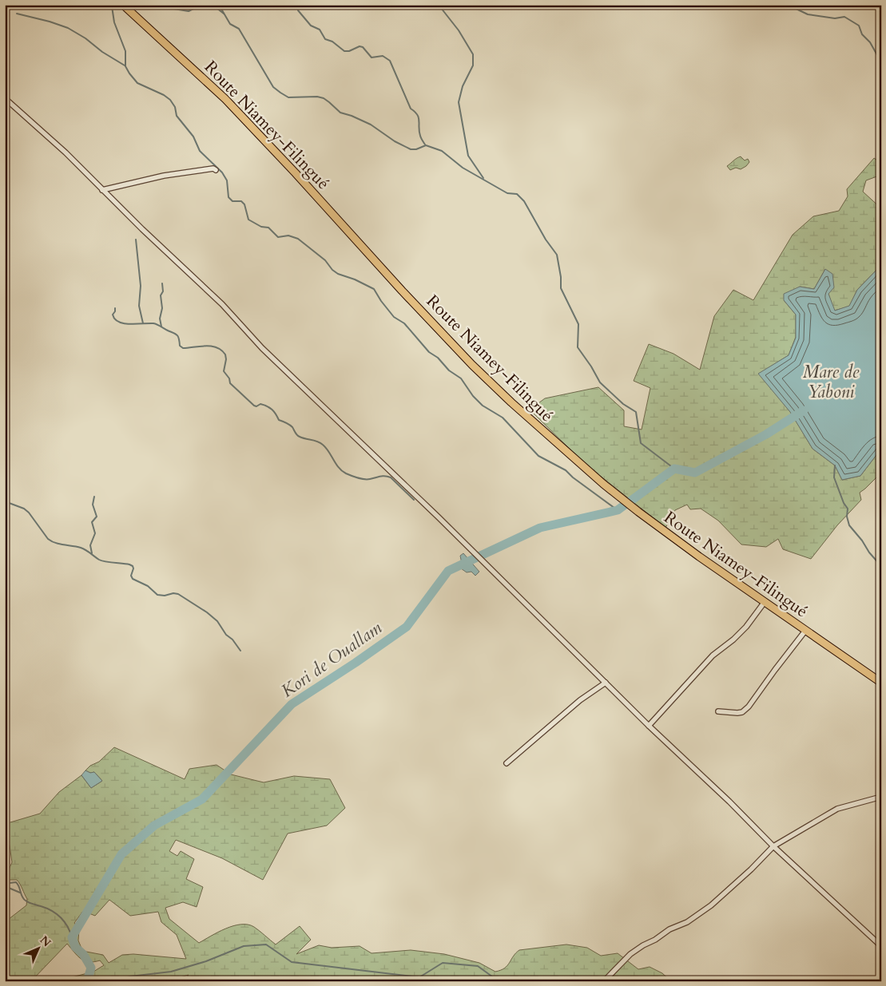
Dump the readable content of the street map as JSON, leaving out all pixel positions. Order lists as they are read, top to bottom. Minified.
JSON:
{"streets":{"main road":["Route Niamey-Filingué"]},"water":["Mare de Yaboni","Kori de Ouallam"],"north":"top right"}
